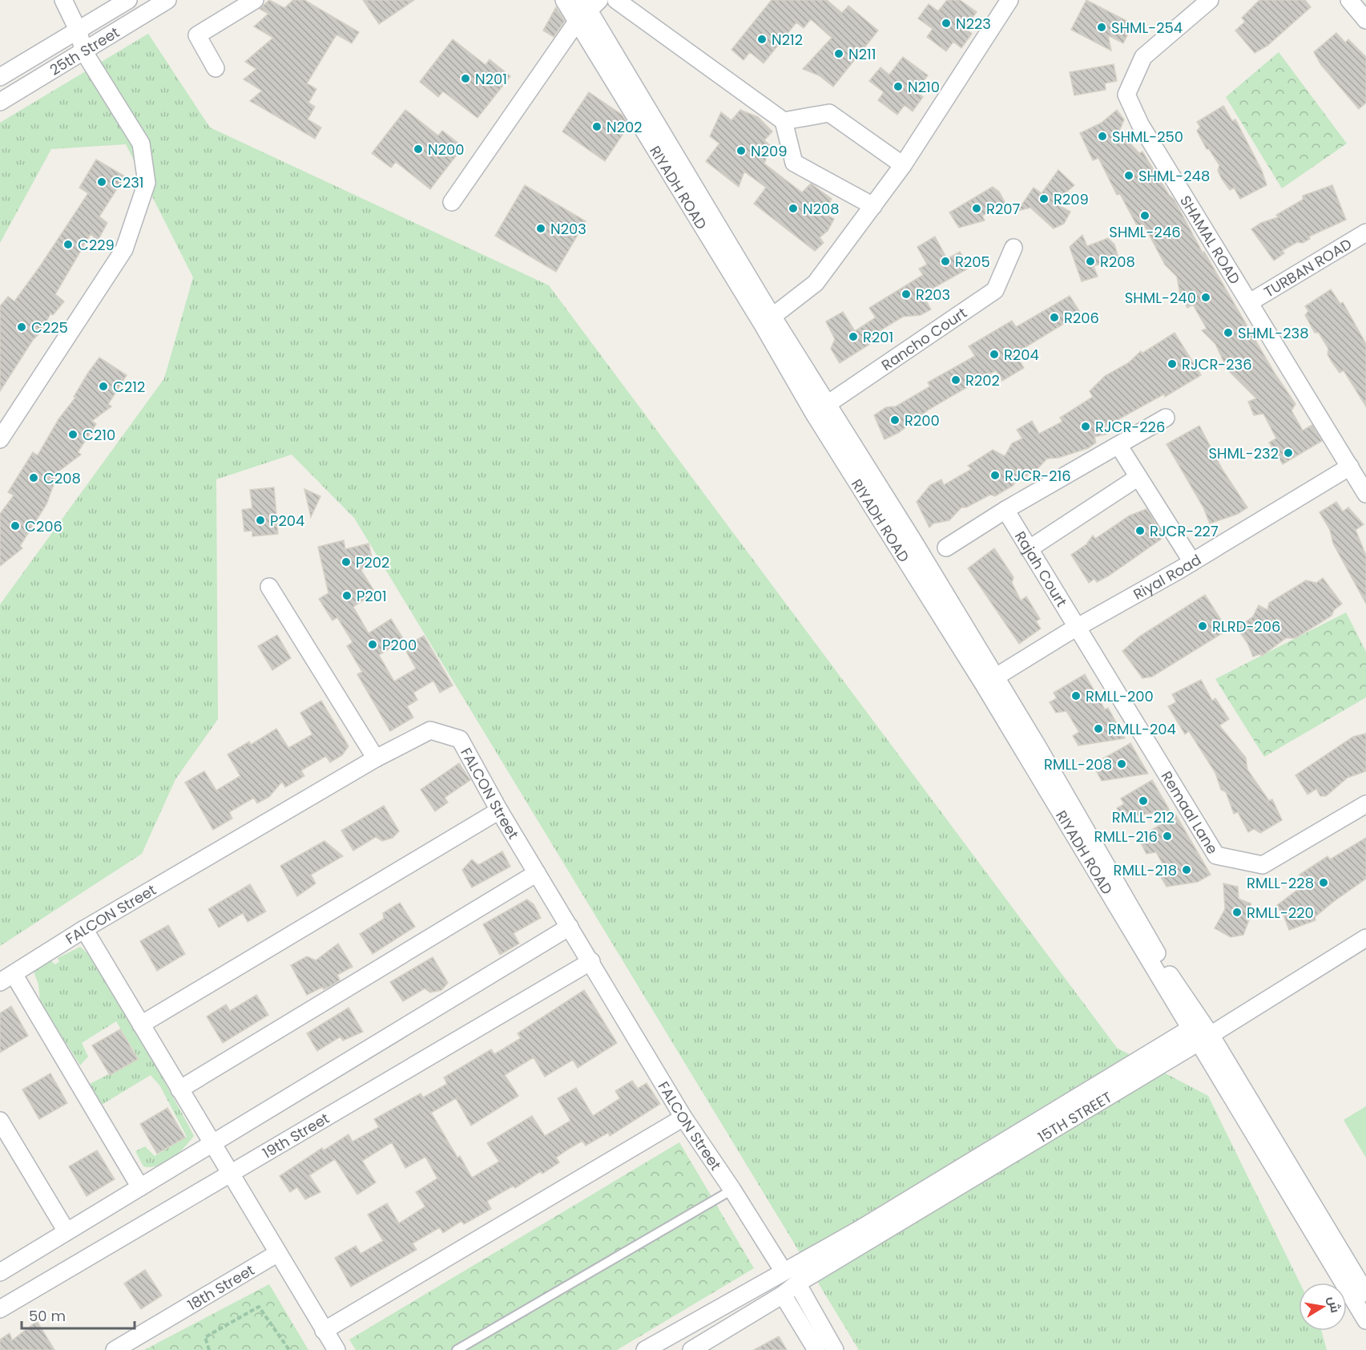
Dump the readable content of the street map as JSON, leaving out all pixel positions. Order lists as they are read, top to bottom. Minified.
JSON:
{"streets":{"street":["25th Street","RIYADH ROAD","SHAMAL ROAD","TURBAN ROAD","Rancho Court","Rajah Court","Riyal Road","FALCON Street","Remaal Lane","15TH STREET","19th Street","18th Street"]},"crossings":[["RIYADH ROAD","Rancho Court"],["RIYADH ROAD","Riyal Road"],["RIYADH ROAD","15TH STREET"],["SHAMAL ROAD","TURBAN ROAD"],["SHAMAL ROAD","Riyal Road"],["Rajah Court","Riyal Road"],["Rajah Court","Remaal Lane"],["Riyal Road","Remaal Lane"],["FALCON Street","19th Street"]],"places":["N223","SHML-254","N212","N211","N201","N210","N202","SHML-250","N200","N209","SHML-248","C231","R209","N208","R207","SHML-246","N203","C229","R205","R208","R203","SHML-240","R206","C225","SHML-238","R201","R204","RJCR-236","R202","C212","R200","RJCR-226","C210","SHML-232","RJCR-216","C208","P204","C206","RJCR-227","P202","P201","RLRD-206","P200","RMLL-200","RMLL-204","RMLL-208","RMLL-212","RMLL-216","RMLL-218","RMLL-228","RMLL-220"],"scale_bar":"50 m","north":"right"}
